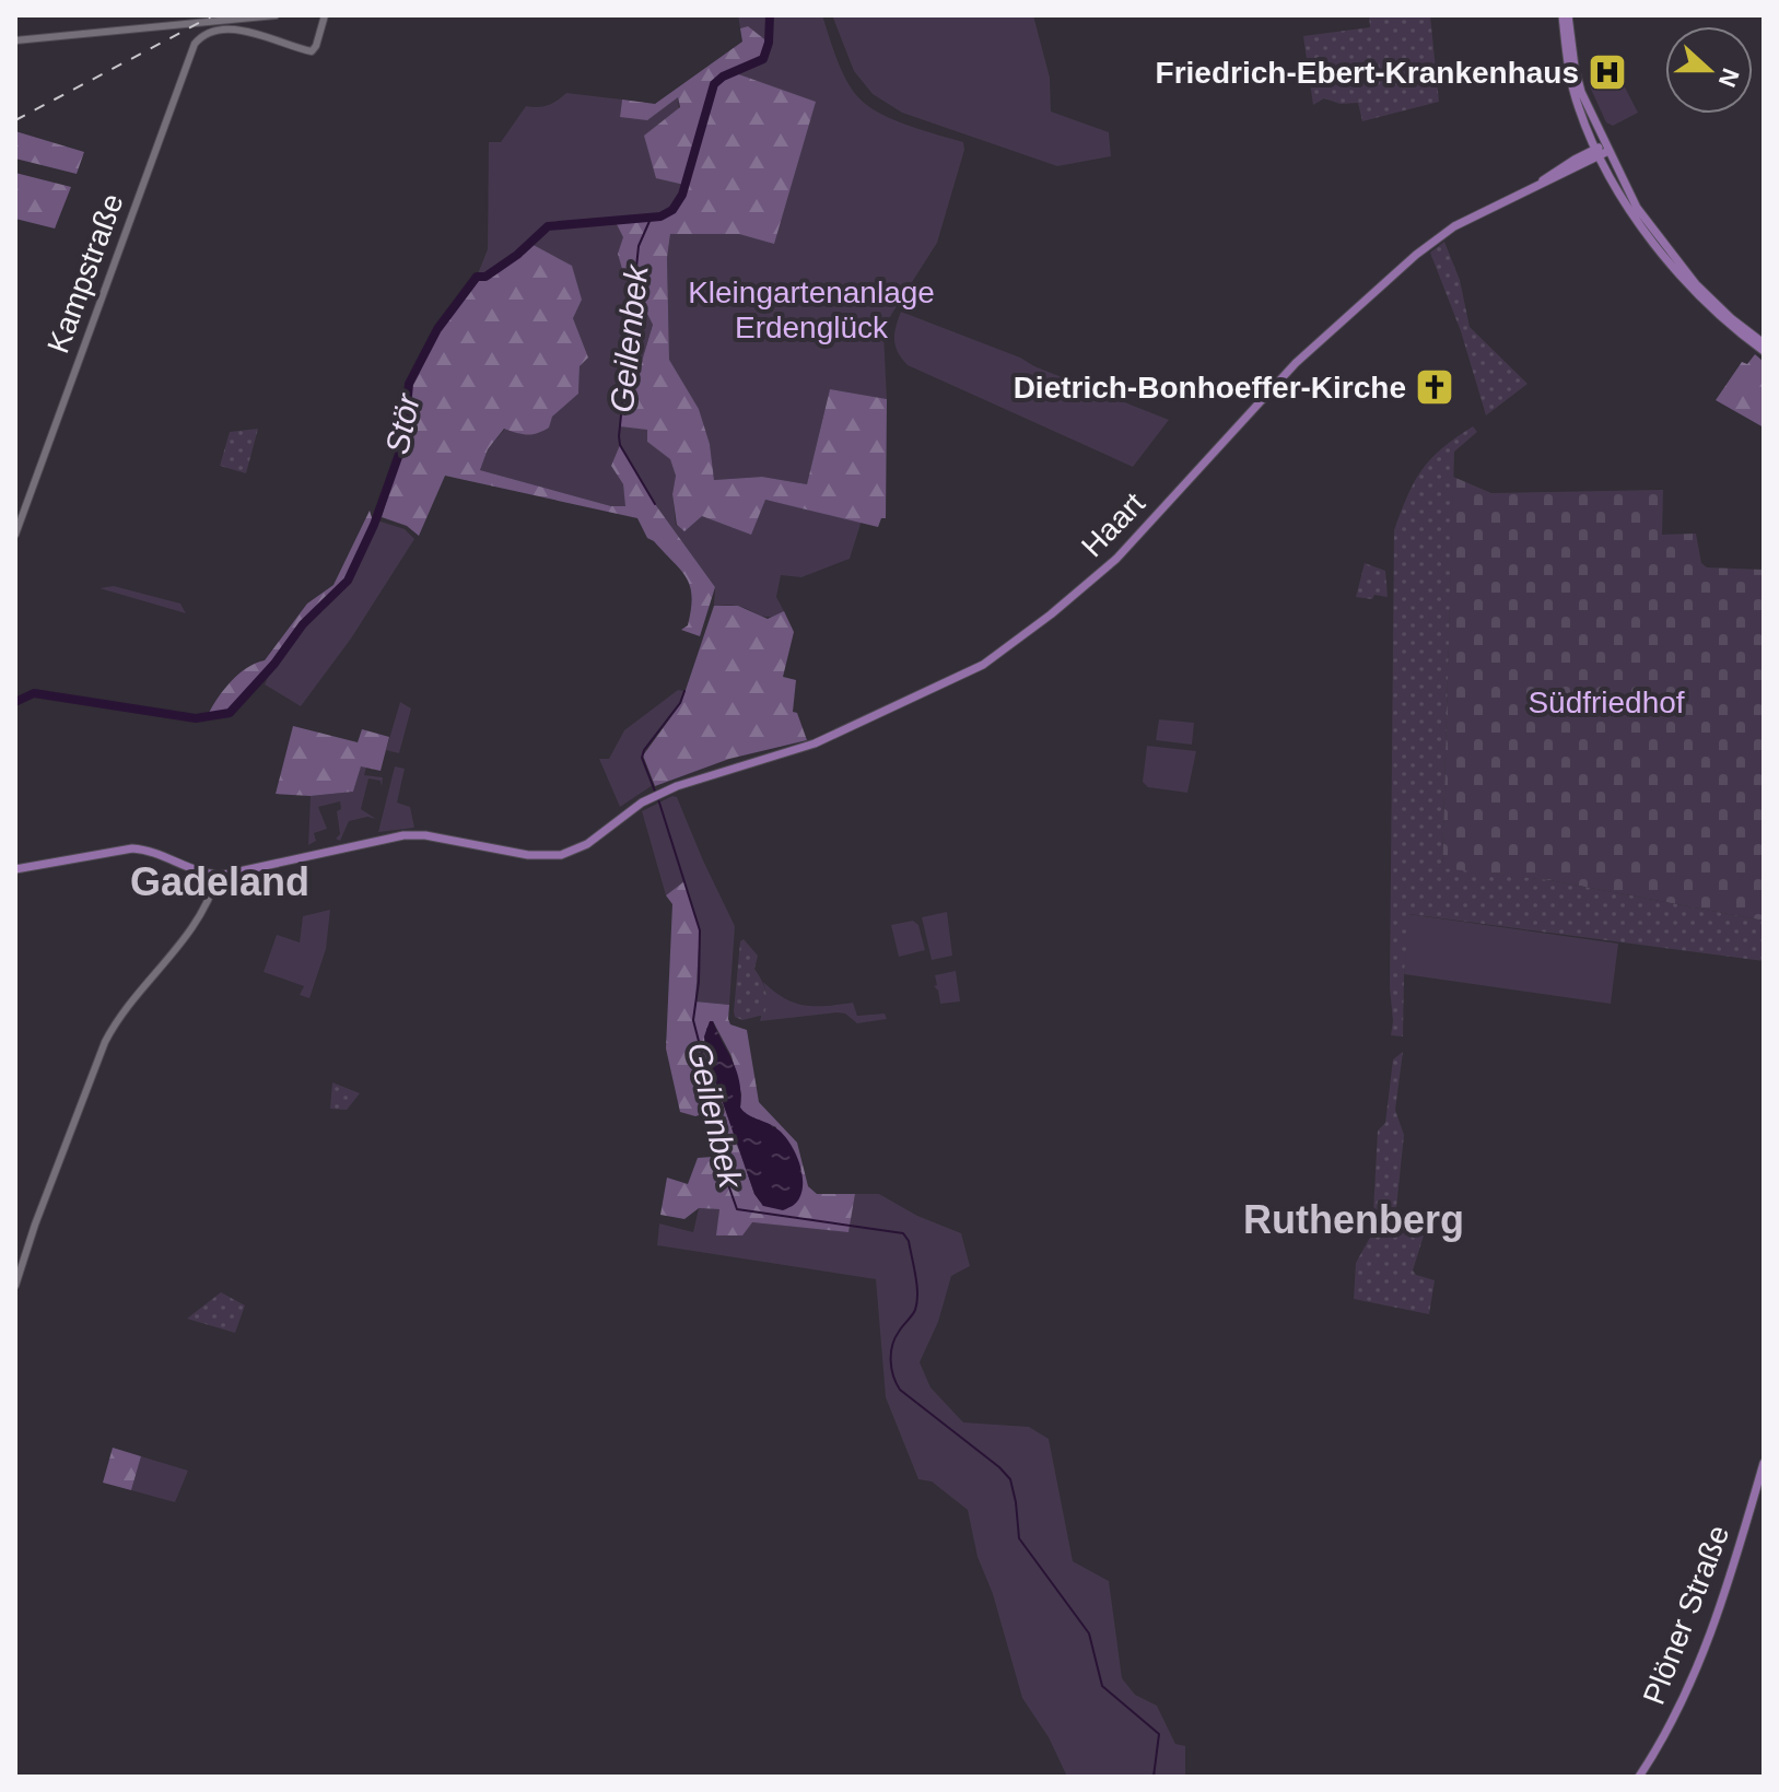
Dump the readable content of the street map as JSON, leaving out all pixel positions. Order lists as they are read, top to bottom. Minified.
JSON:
{"streets":{"main road":["Haart","Plöner Straße"],"street":["Kampstraße"]},"districts":["Gadeland","Ruthenberg"],"water":["Geilenbek","Stör"],"parks":["Kleingartenanlage Erdenglück","Südfriedhof"],"places":{"hospital":["Friedrich-Ebert-Krankenhaus"],"church":["Dietrich-Bonhoeffer-Kirche"]},"north":"right"}
